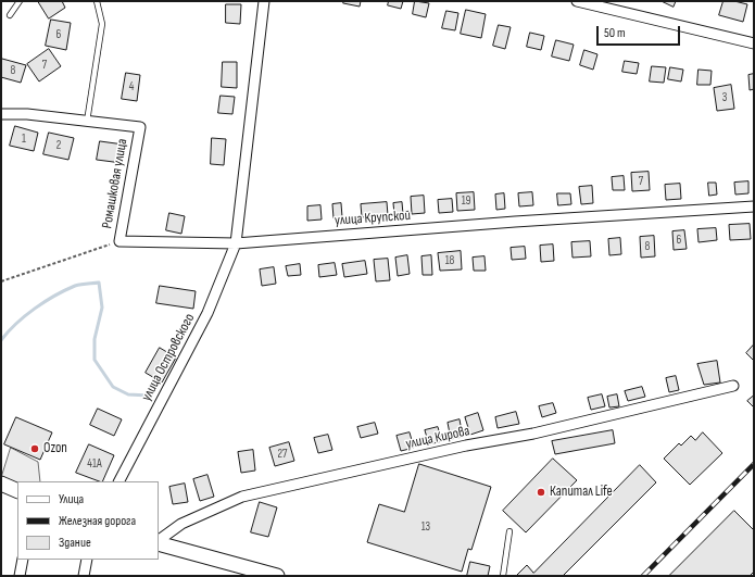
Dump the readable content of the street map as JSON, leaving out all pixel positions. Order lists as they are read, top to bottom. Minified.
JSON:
{"streets":{"street":["Ромашковая улица","улица Крупской","улица Островского","улица Кирова"]},"crossings":[["Ромашковая улица","улица Крупской"],["Ромашковая улица","улица Островского"],["улица Крупской","улица Островского"]],"places":["Ozon","Капитал Life"],"house_numbers":["6","7","8","4","3","1","2","7","19","6","8","18","27","41А","13"],"legend":["Улица","Железная дорога","Здание"],"scale_bar":"50 m"}
